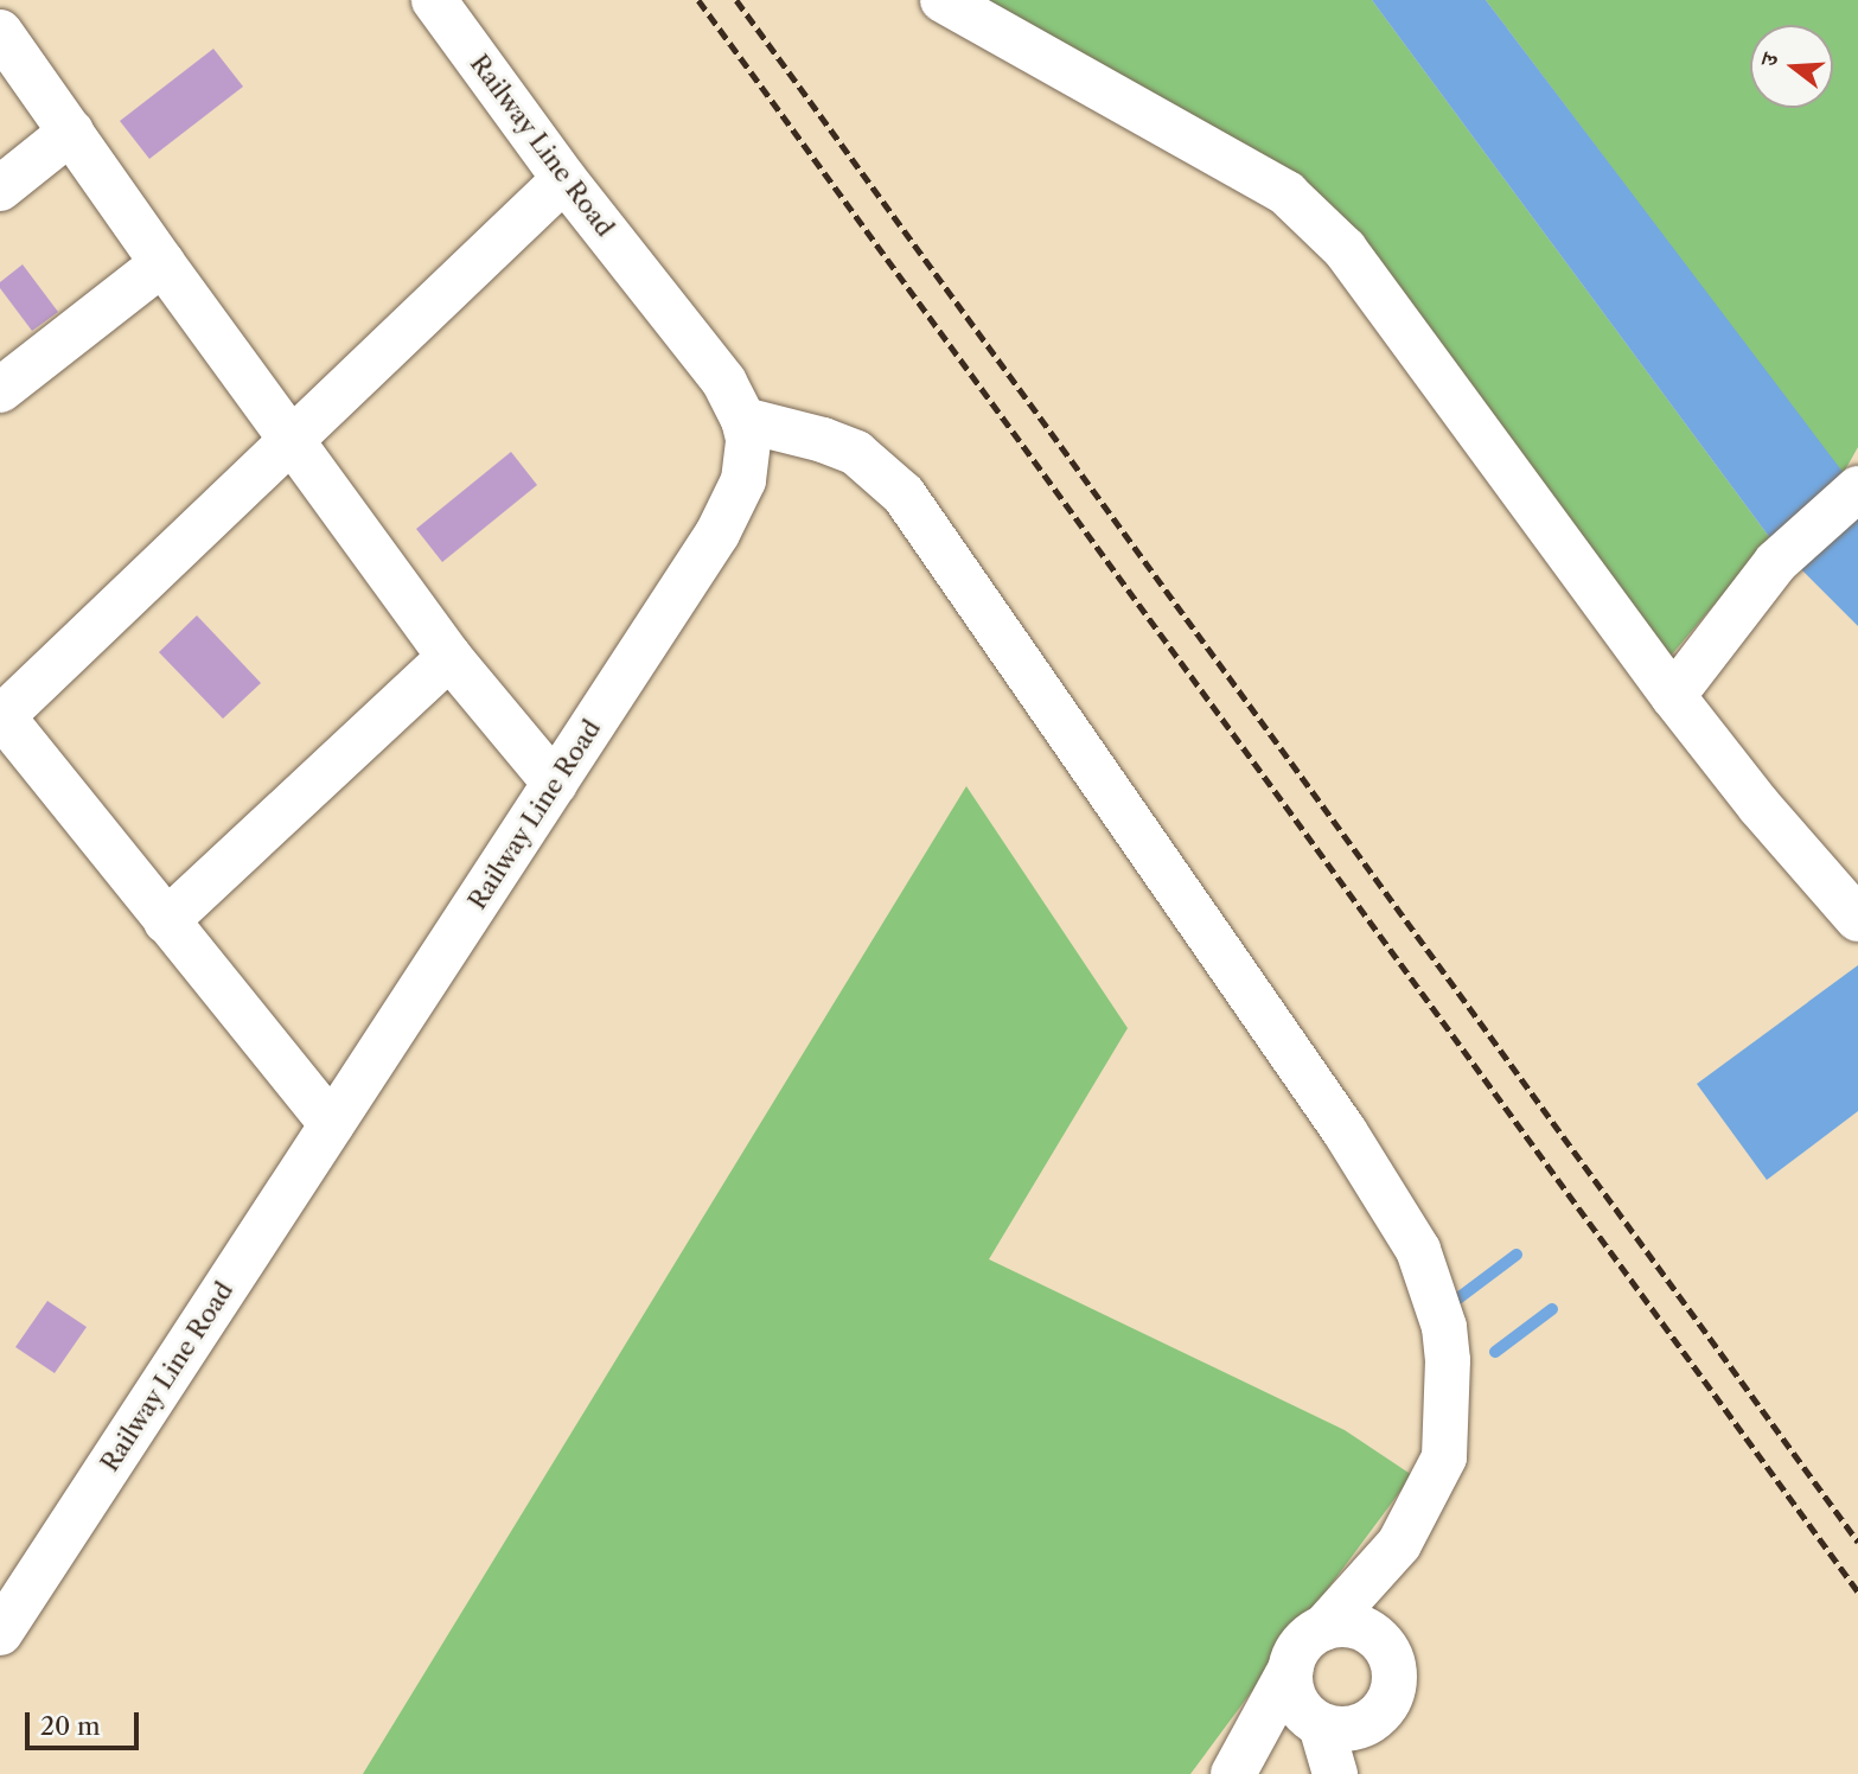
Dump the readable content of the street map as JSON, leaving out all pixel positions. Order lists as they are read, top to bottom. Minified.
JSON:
{"streets":{"street":["Railway Line Road"]},"scale_bar":"20 m","north":"left"}
